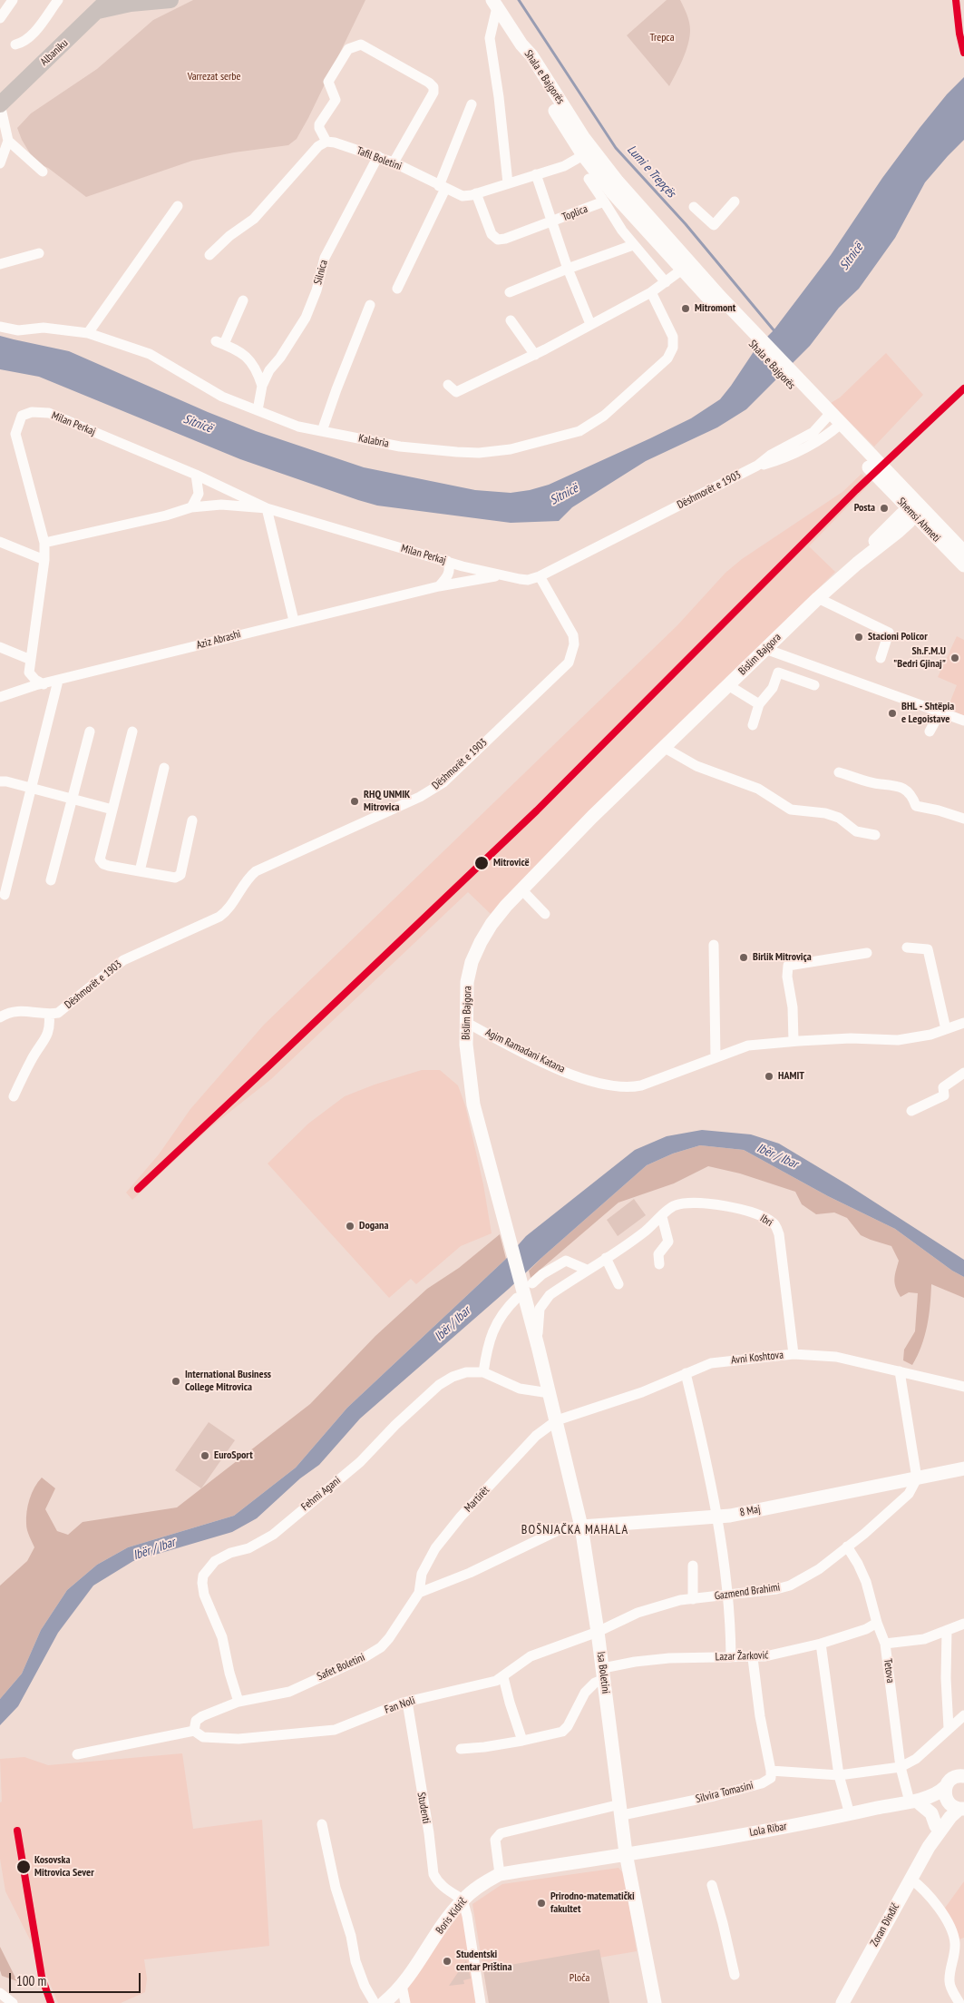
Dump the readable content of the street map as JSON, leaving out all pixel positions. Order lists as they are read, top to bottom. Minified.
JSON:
{"streets":{"main road":["Albaniku","Shala e Bajgorës","Shemsi Ahmeti","Bislim Bajgora","8 Maj","Isa Boletini","Lola Ribar","Boris Kidrič","Zoran Đinđič"],"street":["Tafil Boletini","Toplica","Silnica","Milan Perkaj","Kalabria","Dëshmorët e 1903","Aziz Abrashi","Agim Ramadani Katana","Ibri","Avni Koshtova","Fehmi Agani","Martirët","Gazmend Brahimi","Lazar Žarković","Safet Boletini","Tetova","Fan Noli","Silvira Tomasini","Studenti"]},"crossings":[["Shala e Bajgorës","Tafil Boletini"],["Shala e Bajgorës","Dëshmorët e 1903"],["Shala e Bajgorës","Shemsi Ahmeti"],["Tafil Boletini","Toplica"],["Tafil Boletini","Silnica"],["Silnica","Kalabria"],["Milan Perkaj","Aziz Abrashi"],["Dëshmorët e 1903","Aziz Abrashi"],["Shemsi Ahmeti","Bislim Bajgora"],["Bislim Bajgora","Agim Ramadani Katana"],["Bislim Bajgora","Ibri"],["Bislim Bajgora","Isa Boletini"],["Ibri","Avni Koshtova"],["Ibri","Isa Boletini"],["Avni Koshtova","Martirët"],["Avni Koshtova","Isa Boletini"],["Fehmi Agani","Safet Boletini"],["Fehmi Agani","Isa Boletini"],["Martirët","Safet Boletini"],["Martirët","Isa Boletini"],["8 Maj","Gazmend Brahimi"],["8 Maj","Isa Boletini"],["Gazmend Brahimi","Tetova"],["Gazmend Brahimi","Isa Boletini"],["Gazmend Brahimi","Fan Noli"],["Lazar Žarković","Tetova"],["Lazar Žarković","Isa Boletini"],["Safet Boletini","Fan Noli"],["Tetova","Lola Ribar"],["Isa Boletini","Fan Noli"],["Isa Boletini","Silvira Tomasini"],["Isa Boletini","Lola Ribar"],["Isa Boletini","Boris Kidrič"],["Fan Noli","Studenti"],["Studenti","Boris Kidrič"],["Lola Ribar","Boris Kidrič"],["Lola Ribar","Zoran Đinđič"]],"districts":["BOŠNJAČKA MAHALA"],"water":["Lumi e Trepçës","Sitnicë","Ibër / Ibar"],"parks":["Trepca","Varrezat serbe","Ploča"],"places":["Mitromont","Posta","Stacioni Policor","Sh.F.M.U \"Bedri Gjinaj\"","BHL - Shtëpia e Legoistave","RHQ UNMIK Mitrovica","Mitrovicë","Birlik Mitroviça","HAMIT","Dogana","International Business College Mitrovica","EuroSport","Kosovska Mitrovica Sever","Prirodno-matematički fakultet","Studentski centar Priština"],"scale_bar":"100 m"}
